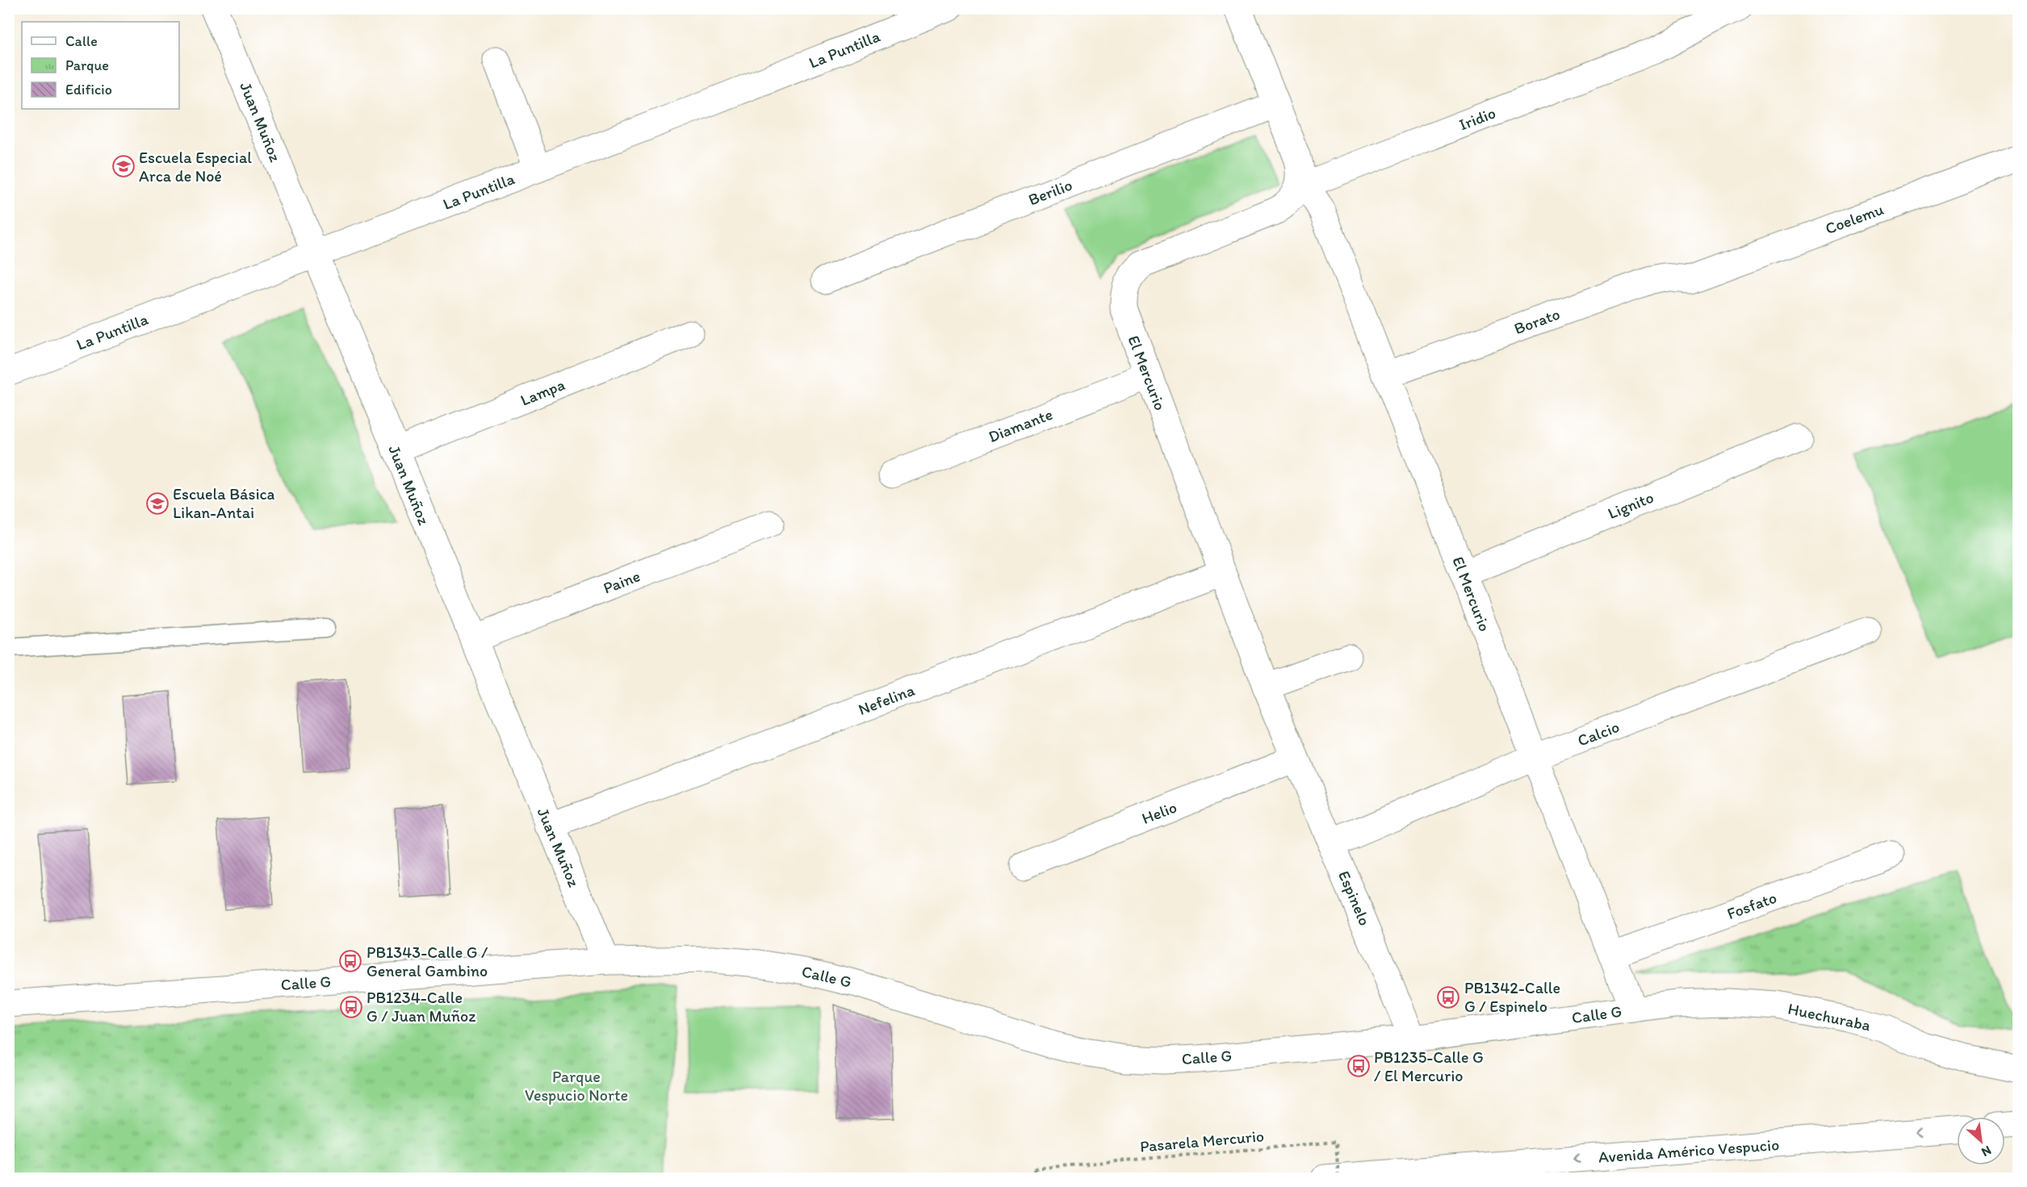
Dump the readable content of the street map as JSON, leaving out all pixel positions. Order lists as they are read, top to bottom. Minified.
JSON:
{"streets":{"street":["La Puntilla","Iridio","Juan Muñoz","Berilio","Coelemu","Borato","El Mercurio","Lampa","Diamante","Lignito","Paine","Nefelina","Calcio","Helio","Espinelo","Fosfato","Calle G","Huechuraba","Avenida Américo Vespucio"],"path":["Pasarela Mercurio"]},"crossings":[["La Puntilla","Juan Muñoz"],["Iridio","El Mercurio"],["Juan Muñoz","Lampa"],["Juan Muñoz","Paine"],["Juan Muñoz","Nefelina"],["Juan Muñoz","Calle G"],["Coelemu","Borato"],["Borato","El Mercurio"],["El Mercurio","Diamante"],["El Mercurio","Lignito"],["El Mercurio","Nefelina"],["El Mercurio","Calcio"],["El Mercurio","Helio"],["El Mercurio","Espinelo"],["El Mercurio","Fosfato"],["El Mercurio","Calle G"],["El Mercurio","Huechuraba"],["Calcio","Espinelo"],["Helio","Espinelo"],["Espinelo","Calle G"],["Calle G","Huechuraba"]],"one_way":["Avenida Américo Vespucio"],"parks":["Parque Vespucio Norte"],"places":{"school or university":["Escuela Especial Arca de Noé","Escuela Básica Likan-Antai"],"bus stop":["PB1343-Calle G / General Gambino","PB1342-Calle G / Espinelo","PB1234-Calle G / Juan Muñoz","PB1235-Calle G / El Mercurio"]},"legend":["Calle","Parque","Edificio"],"north":"bottom right"}
